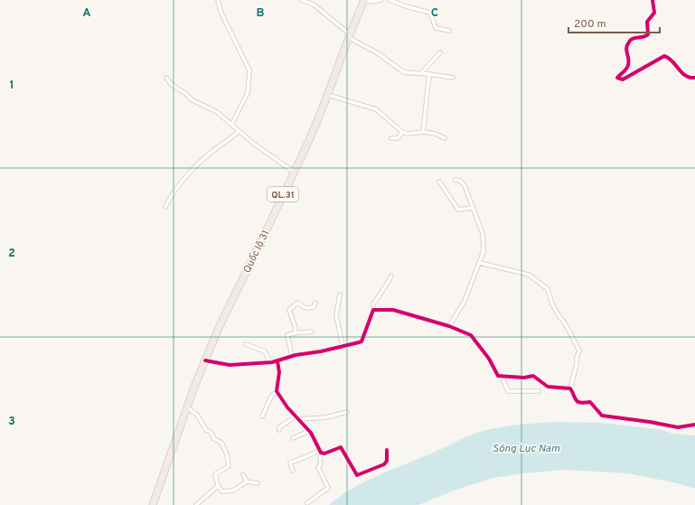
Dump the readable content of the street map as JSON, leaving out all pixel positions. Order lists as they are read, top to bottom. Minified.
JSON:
{"streets":{"highway":["QL.31","Quốc lộ 31"]},"water":["Sông Lục Nam"],"scale_bar":"200 m","grid":{"columns":["A","B","C"],"rows":["1","2","3"]}}
